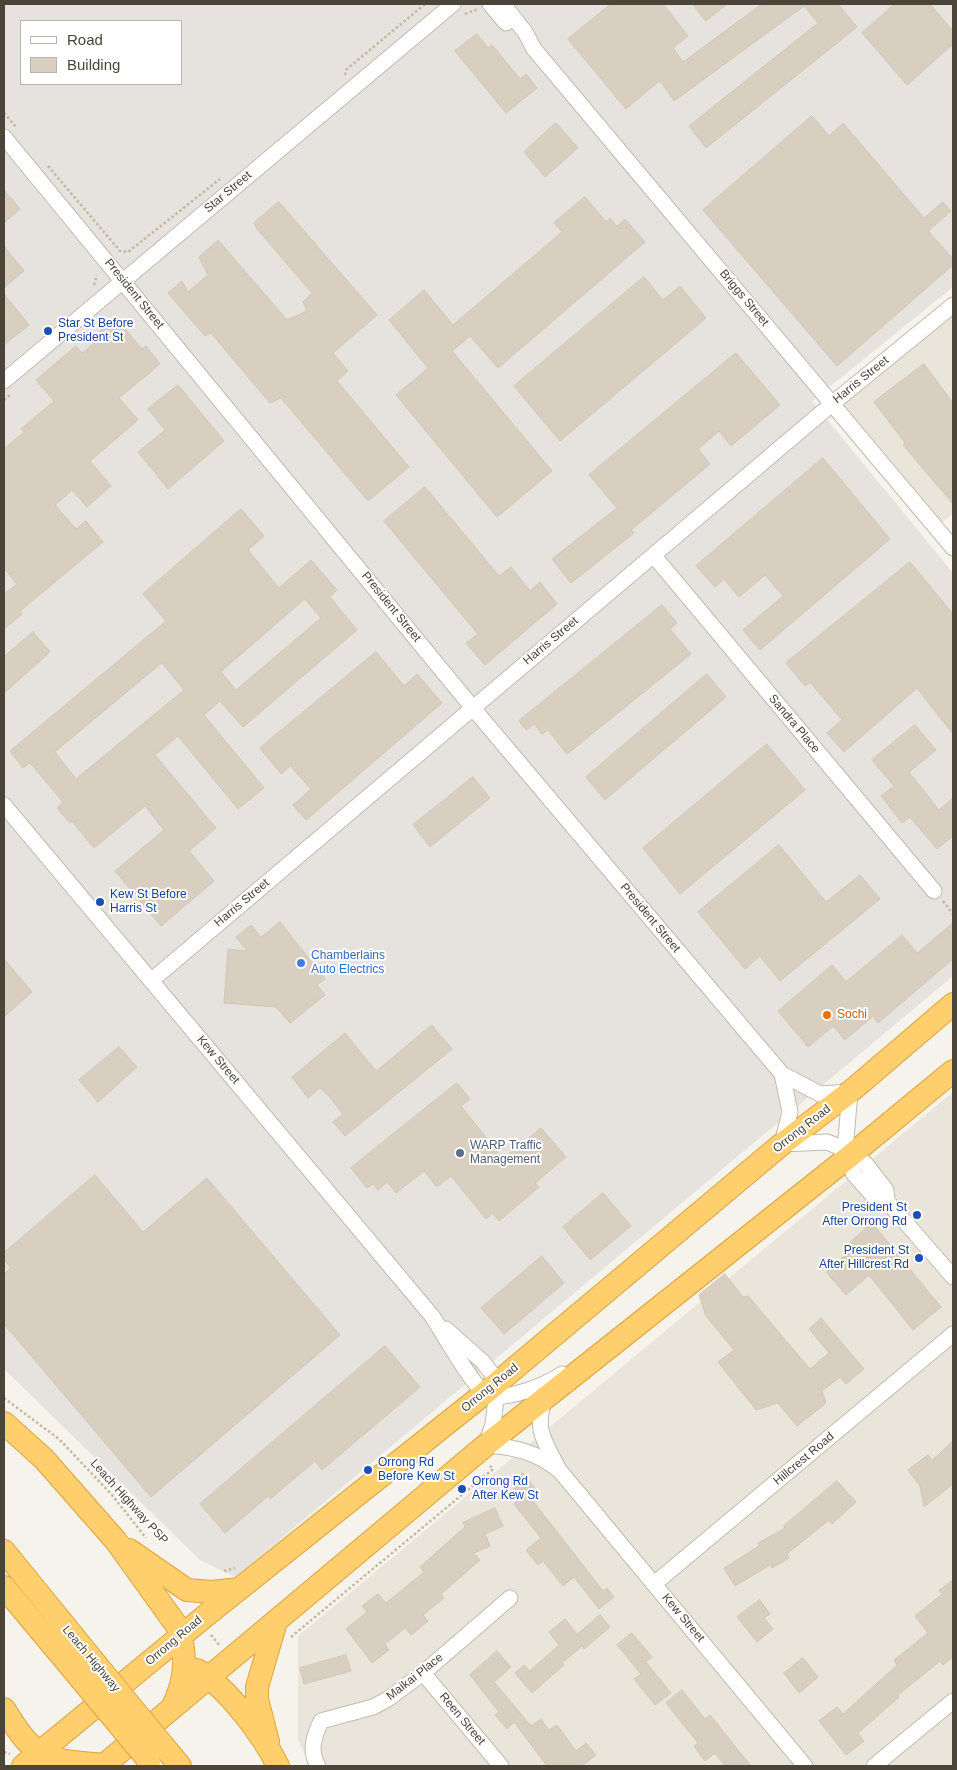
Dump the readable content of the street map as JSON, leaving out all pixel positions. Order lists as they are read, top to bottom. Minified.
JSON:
{"streets":{"highway":["Orrong Road","Leach Highway"],"street":["Star Street","President Street","Briggs Street","Harris Street","Sandra Place","Kew Street","Hillcrest Road","Maikai Place","Reen Street"],"path":["Leach Highway PSP"]},"crossings":[["Star Street","President Street"],["President Street","Harris Street"],["President Street","Orrong Road"],["Briggs Street","Harris Street"],["Harris Street","Sandra Place"],["Harris Street","Kew Street"],["Kew Street","Orrong Road"],["Kew Street","Hillcrest Road"],["Maikai Place","Reen Street"]],"places":["Star St Before President St","Kew St Before Harris St","Chamberlains Auto Electrics","Sochi","WARP Traffic Management","President St After Orrong Rd","President St After Hillcrest Rd","Orrong Rd Before Kew St","Orrong Rd After Kew St"],"legend":["Road","Building"]}
